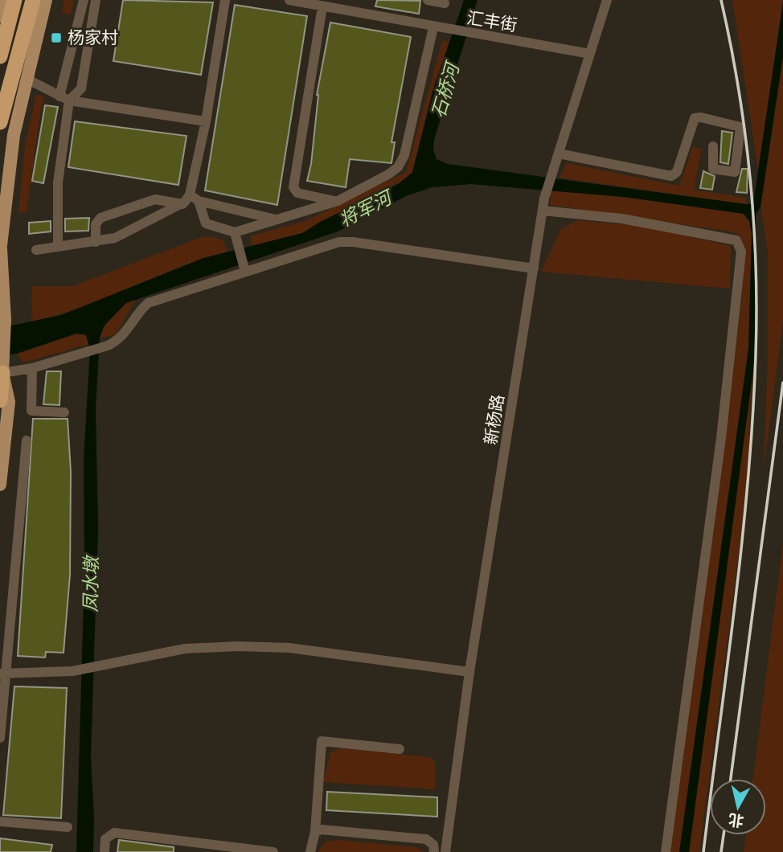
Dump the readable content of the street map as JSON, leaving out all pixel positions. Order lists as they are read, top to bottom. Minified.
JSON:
{"streets":{"street":["汇丰街","新杨路"]},"crossings":[["汇丰街","新杨路"]],"water":["石桥河","将军河","凤水墩"],"places":{"transit":["杨家村"]},"north":"bottom"}
